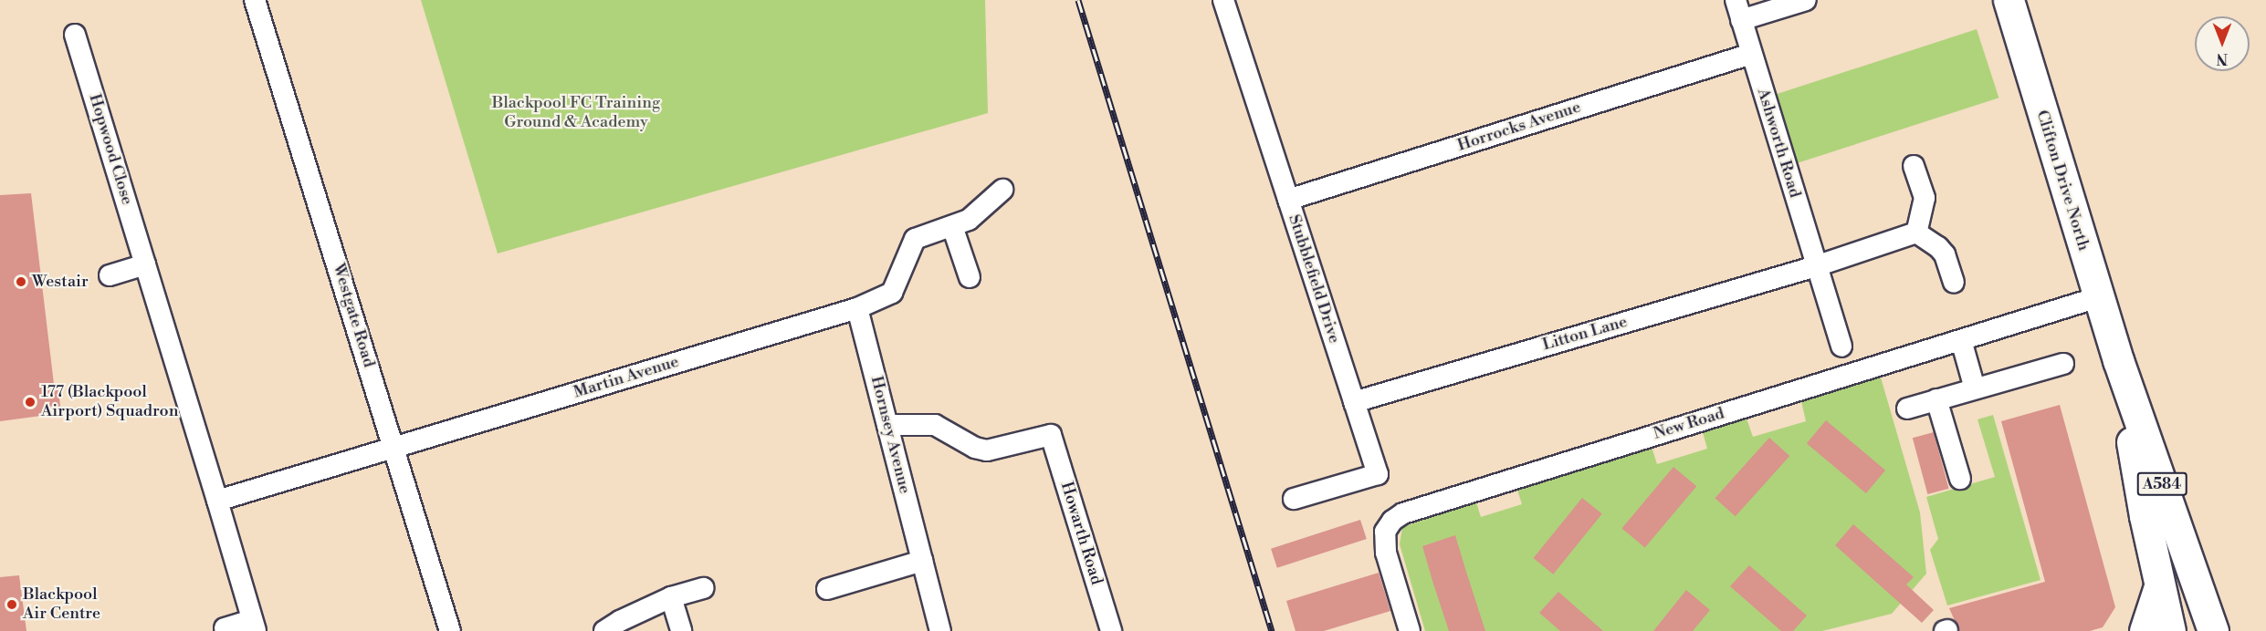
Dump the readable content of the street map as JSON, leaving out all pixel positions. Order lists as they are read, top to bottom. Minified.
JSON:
{"streets":{"main road":["Clifton Drive North","A584"],"street":["Horrocks Avenue","Ashworth Road","Hopwood Close","Stubblefield Drive","Westgate Road","Litton Lane","Martin Avenue","New Road","Hornsey Avenue","Howarth Road"]},"crossings":[["Horrocks Avenue","Ashworth Road"],["Horrocks Avenue","Stubblefield Drive"],["Ashworth Road","Litton Lane"],["Clifton Drive North","New Road"],["Stubblefield Drive","Litton Lane"],["Westgate Road","Martin Avenue"],["Martin Avenue","Hornsey Avenue"],["Hornsey Avenue","Howarth Road"]],"parks":["Blackpool FC Training Ground & Academy"],"places":["Westair","177 (Blackpool Airport) Squadron","Blackpool Air Centre"],"north":"bottom"}
